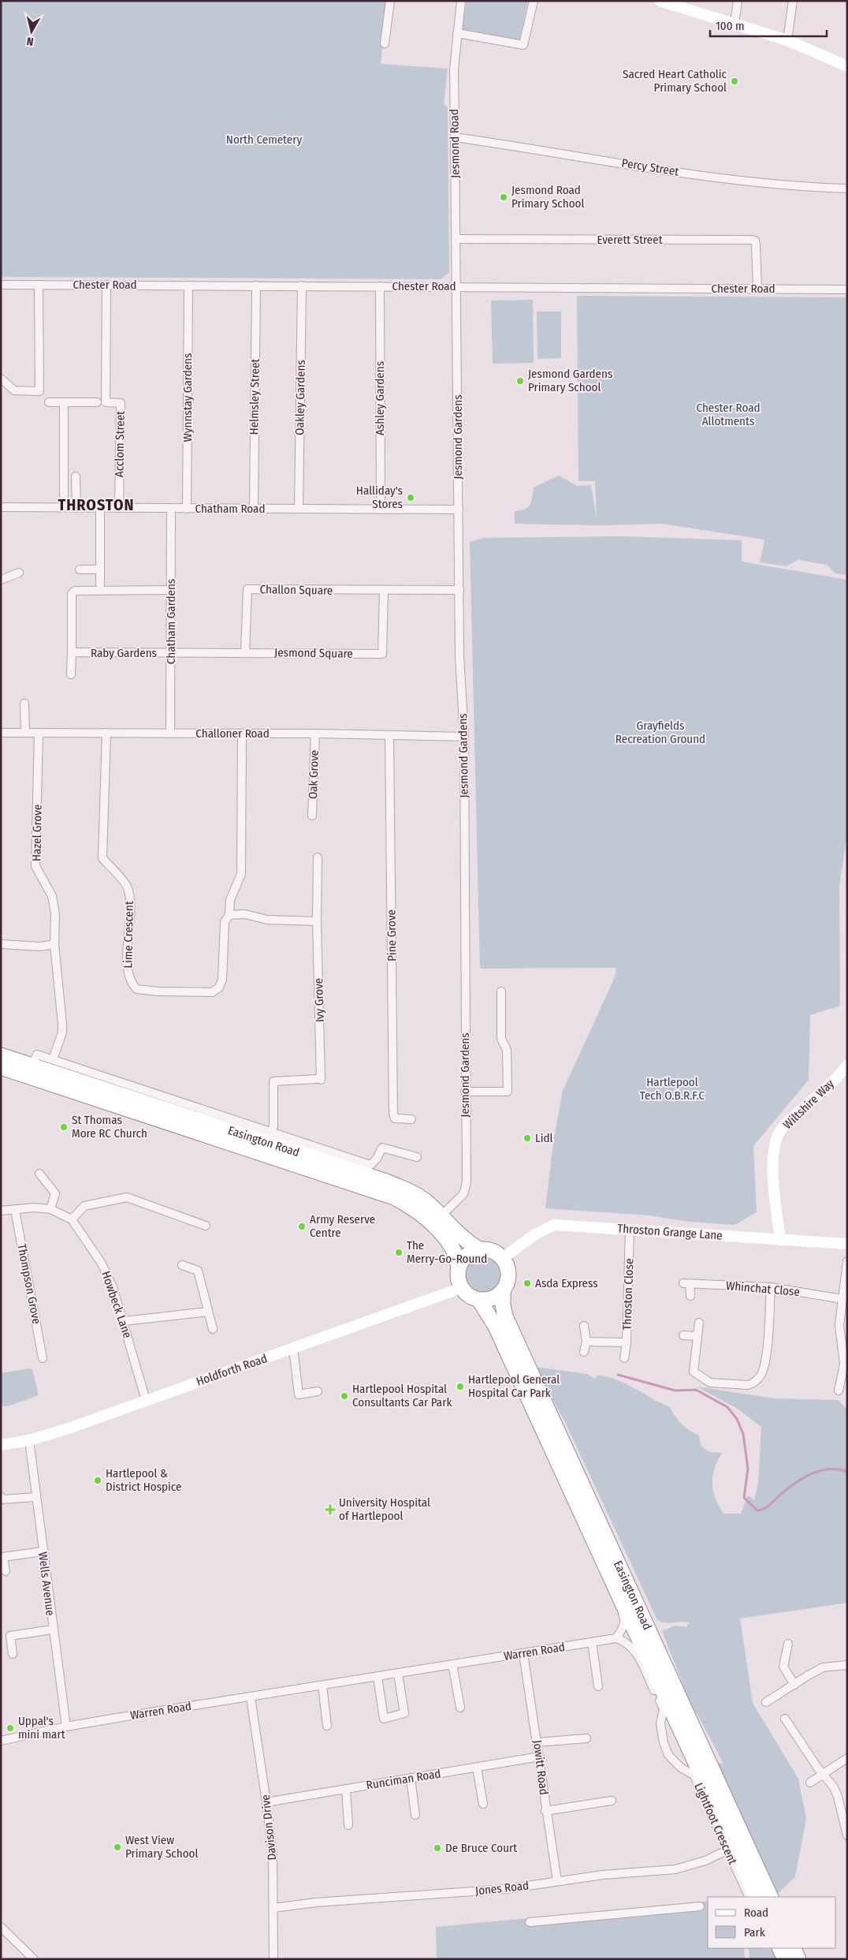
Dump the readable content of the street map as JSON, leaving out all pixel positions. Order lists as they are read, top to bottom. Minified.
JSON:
{"streets":{"highway":["Easington Road"],"street":["Jesmond Road","Percy Street","Everett Street","Chester Road","Helmsley Street","Wynnstay Gardens","Oakley Gardens","Ashley Gardens","Jesmond Gardens","Acclom Street","Chatham Road","Challon Square","Chatham Gardens","Raby Gardens","Jesmond Square","Challoner Road","Oak Grove","Hazel Grove","Lime Crescent","Pine Grove","Ivy Grove","Wiltshire Way","Throston Grange Lane","Thompson Grove","Whinchat Close","Throston Close","Howbeck Lane","Holdforth Road","Wells Avenue","Warren Road","Jowitt Road","Runciman Road","Lightfoot Crescent","Davison Drive","Jones Road"]},"crossings":[["Jesmond Road","Percy Street"],["Jesmond Road","Everett Street"],["Jesmond Road","Chester Road"],["Jesmond Road","Jesmond Gardens"],["Everett Street","Chester Road"],["Chester Road","Helmsley Street"],["Chester Road","Wynnstay Gardens"],["Chester Road","Oakley Gardens"],["Chester Road","Ashley Gardens"],["Chester Road","Jesmond Gardens"],["Chester Road","Acclom Street"],["Helmsley Street","Chatham Road"],["Wynnstay Gardens","Chatham Road"],["Oakley Gardens","Chatham Road"],["Ashley Gardens","Chatham Road"],["Jesmond Gardens","Chatham Road"],["Jesmond Gardens","Challon Square"],["Jesmond Gardens","Challoner Road"],["Jesmond Gardens","Easington Road"],["Acclom Street","Chatham Road"],["Chatham Road","Chatham Gardens"],["Challon Square","Raby Gardens"],["Challon Square","Jesmond Square"],["Chatham Gardens","Raby Gardens"],["Chatham Gardens","Challoner Road"],["Raby Gardens","Jesmond Square"],["Challoner Road","Oak Grove"],["Challoner Road","Hazel Grove"],["Challoner Road","Lime Crescent"],["Challoner Road","Pine Grove"],["Hazel Grove","Easington Road"],["Ivy Grove","Easington Road"],["Wiltshire Way","Throston Grange Lane"],["Easington Road","Throston Grange Lane"],["Easington Road","Holdforth Road"],["Throston Grange Lane","Throston Close"],["Throston Grange Lane","Holdforth Road"],["Thompson Grove","Howbeck Lane"],["Howbeck Lane","Holdforth Road"],["Holdforth Road","Wells Avenue"],["Wells Avenue","Warren Road"],["Warren Road","Jowitt Road"],["Warren Road","Lightfoot Crescent"],["Warren Road","Davison Drive"],["Jowitt Road","Runciman Road"],["Jowitt Road","Jones Road"],["Runciman Road","Davison Drive"],["Lightfoot Crescent","Jones Road"],["Davison Drive","Jones Road"]],"districts":["THROSTON"],"parks":["North Cemetery","Chester Road Allotments","Grayfields Recreation Ground","Hartlepool Tech O.B.R.F.C"],"places":{"other":["Sacred Heart Catholic Primary School","Jesmond Road Primary School","Jesmond Gardens Primary School","Halliday's Stores","St Thomas More RC Church","Lidl","Army Reserve Centre","The Merry-Go-Round","Asda Express","Hartlepool General Hospital Car Park","Hartlepool Hospital Consultants Car Park","Hartlepool & District Hospice","Uppal's mini mart","West View Primary School","De Bruce Court"],"health":["University Hospital of Hartlepool"]},"legend":["Road","Park"],"scale_bar":"100 m","north":"bottom"}
